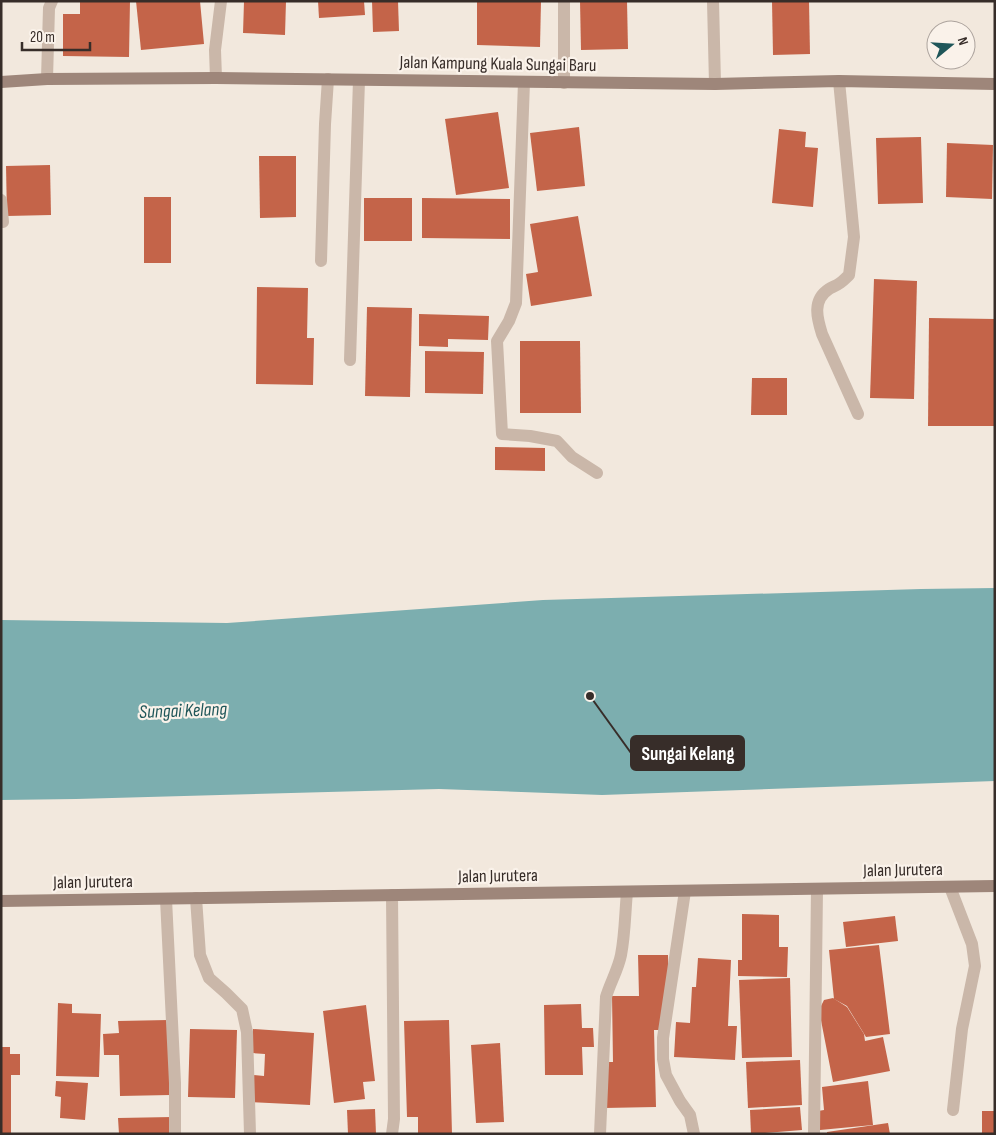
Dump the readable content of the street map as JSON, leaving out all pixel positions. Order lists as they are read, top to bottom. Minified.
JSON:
{"streets":{"street":["Jalan Kampung Kuala Sungai Baru","Jalan Jurutera"]},"water":["Sungai Kelang"],"places":["Sungai Kelang"],"scale_bar":"20 m","north":"right"}
